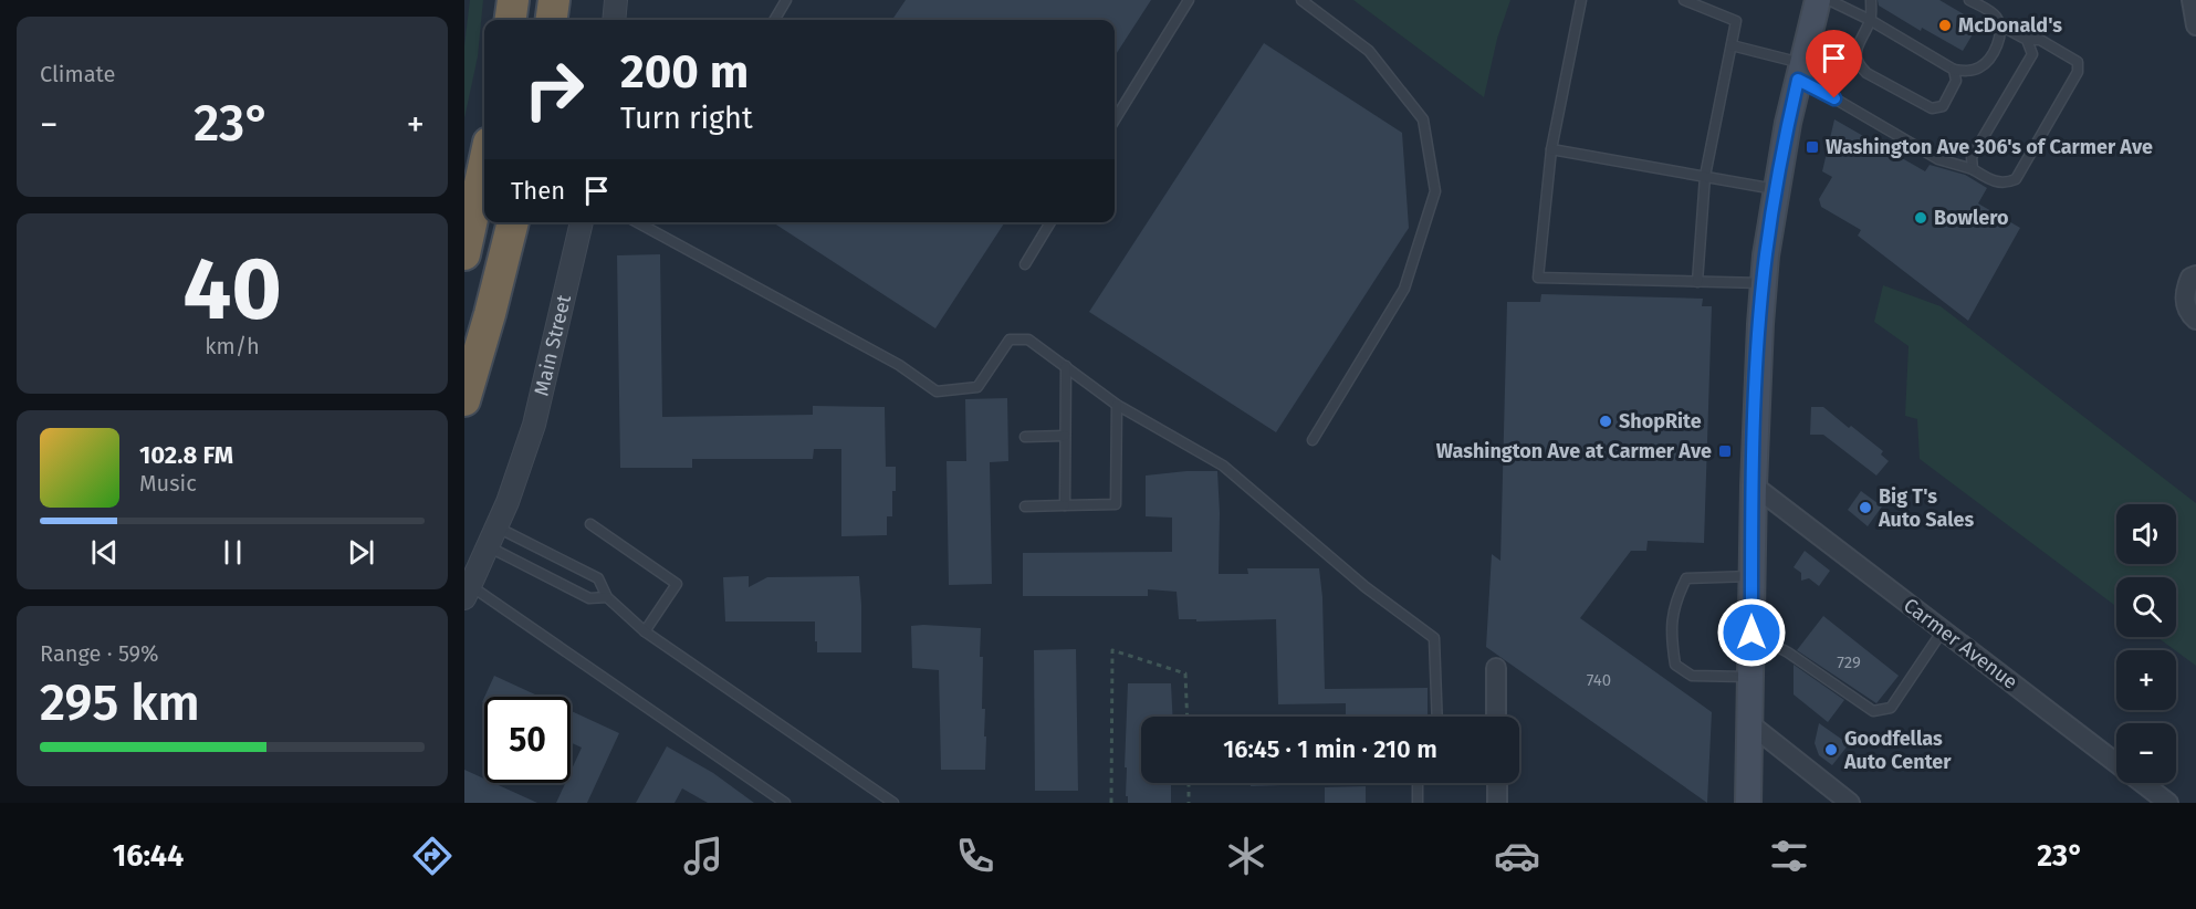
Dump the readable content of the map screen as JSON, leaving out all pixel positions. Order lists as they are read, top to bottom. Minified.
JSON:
{"streets":{"street":["Main Street","Carmer Avenue"]},"places":{"other":["McDonald's","Bowlero","ShopRite","Big T's Auto Sales","Goodfellas Auto Center"],"transit":["Washington Ave 306's of Carmer Ave","Washington Ave at Carmer Ave"]},"house_numbers":["729","740"],"page":{"tile":["Climate",["40","km/h"],["Range · 59%","295 km"]],"turn":["200 m","Turn right"],"heat":["−","23°","+"],"then":"Then","song":["102.8 FM","Music"],"map_buttons":["+","−"],"limit":"50","trip":"16:45 · 1 min · 210 m","tabs":["16:44","23°"]}}
